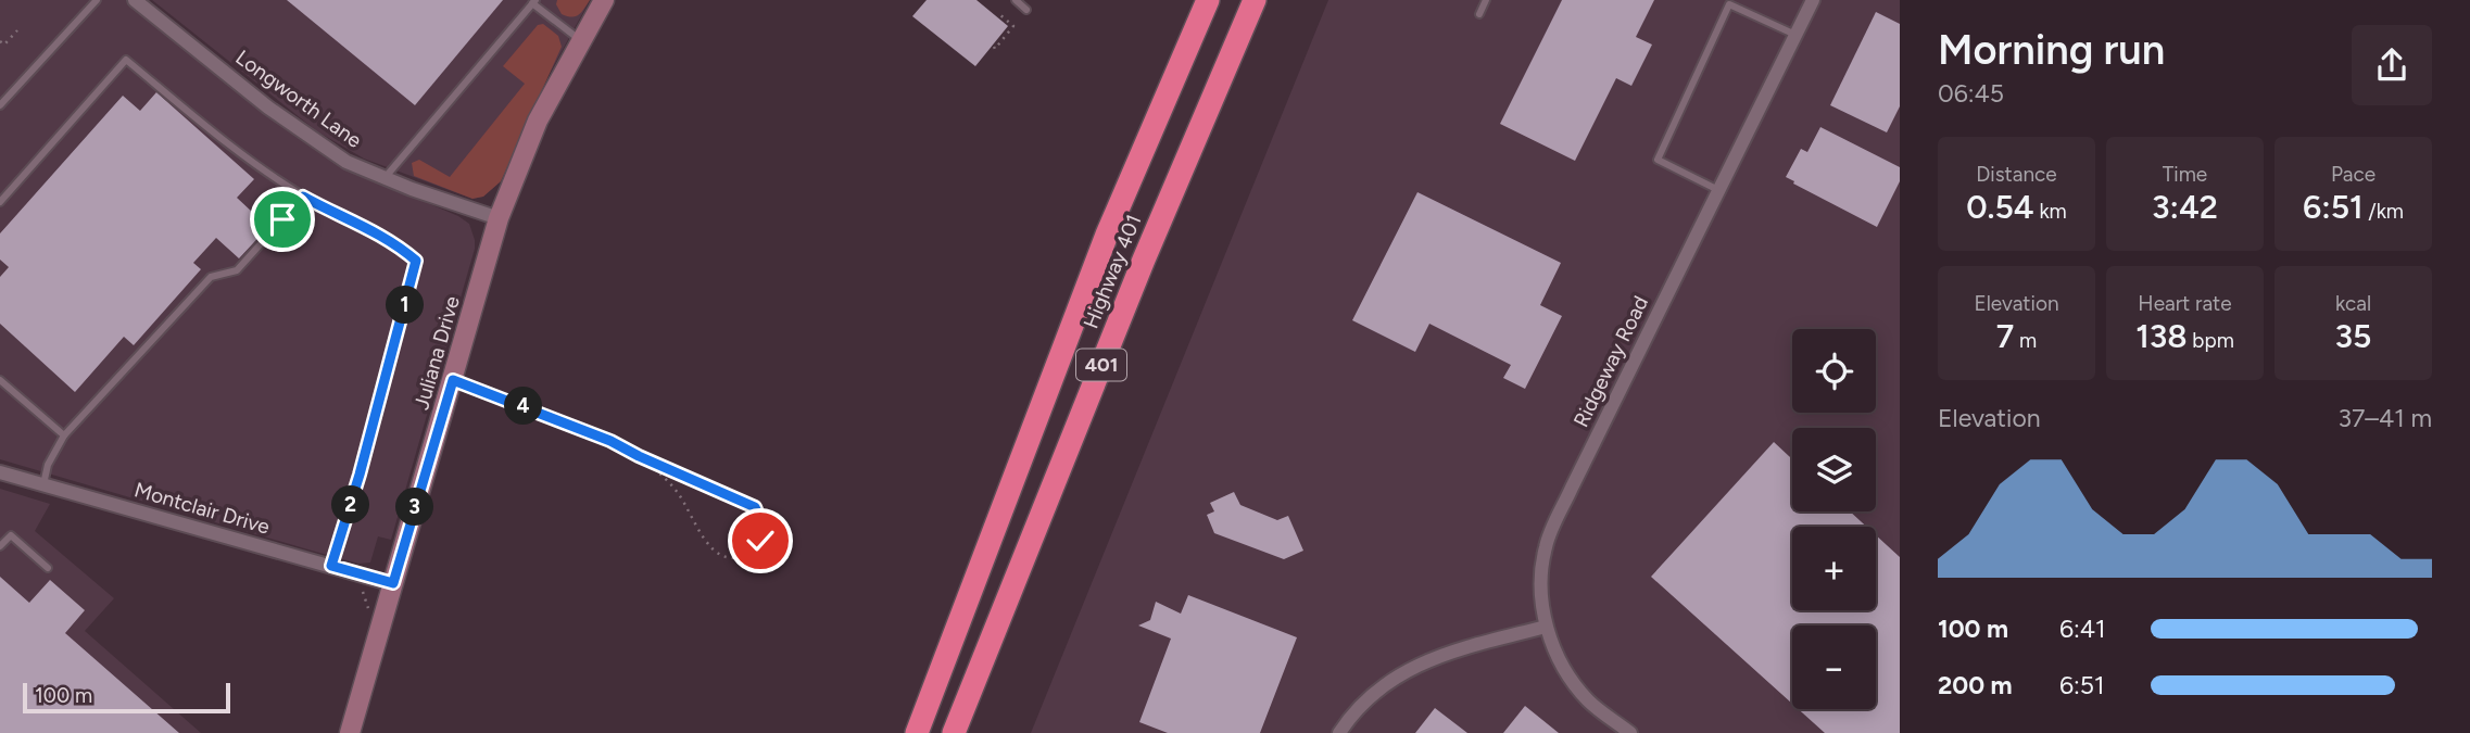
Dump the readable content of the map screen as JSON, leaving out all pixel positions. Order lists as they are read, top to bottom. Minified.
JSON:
{"streets":{"highway":["Highway 401","401"],"street":["Longworth Lane","Juliana Drive","Ridgeway Road","Montclair Drive"]},"crossings":[["Longworth Lane","Juliana Drive"],["Juliana Drive","Montclair Drive"]],"scale_bar":"100 m","page":{"heading":["Morning run","06:45"],"stats":[["Distance","0.54 km"],["Time","3:42"],["Pace","6:51 /km"],["Elevation","7 m"],["Heart rate","138 bpm"],["kcal","35"]],"pins":["1","4","2","3"],"map_buttons":["+","−"],"chart":["Elevation","37–41 m"],"list":[{"name":"100 m","note":"6:41"},{"name":"200 m","note":"6:51"}],"scale":"100 m"}}
